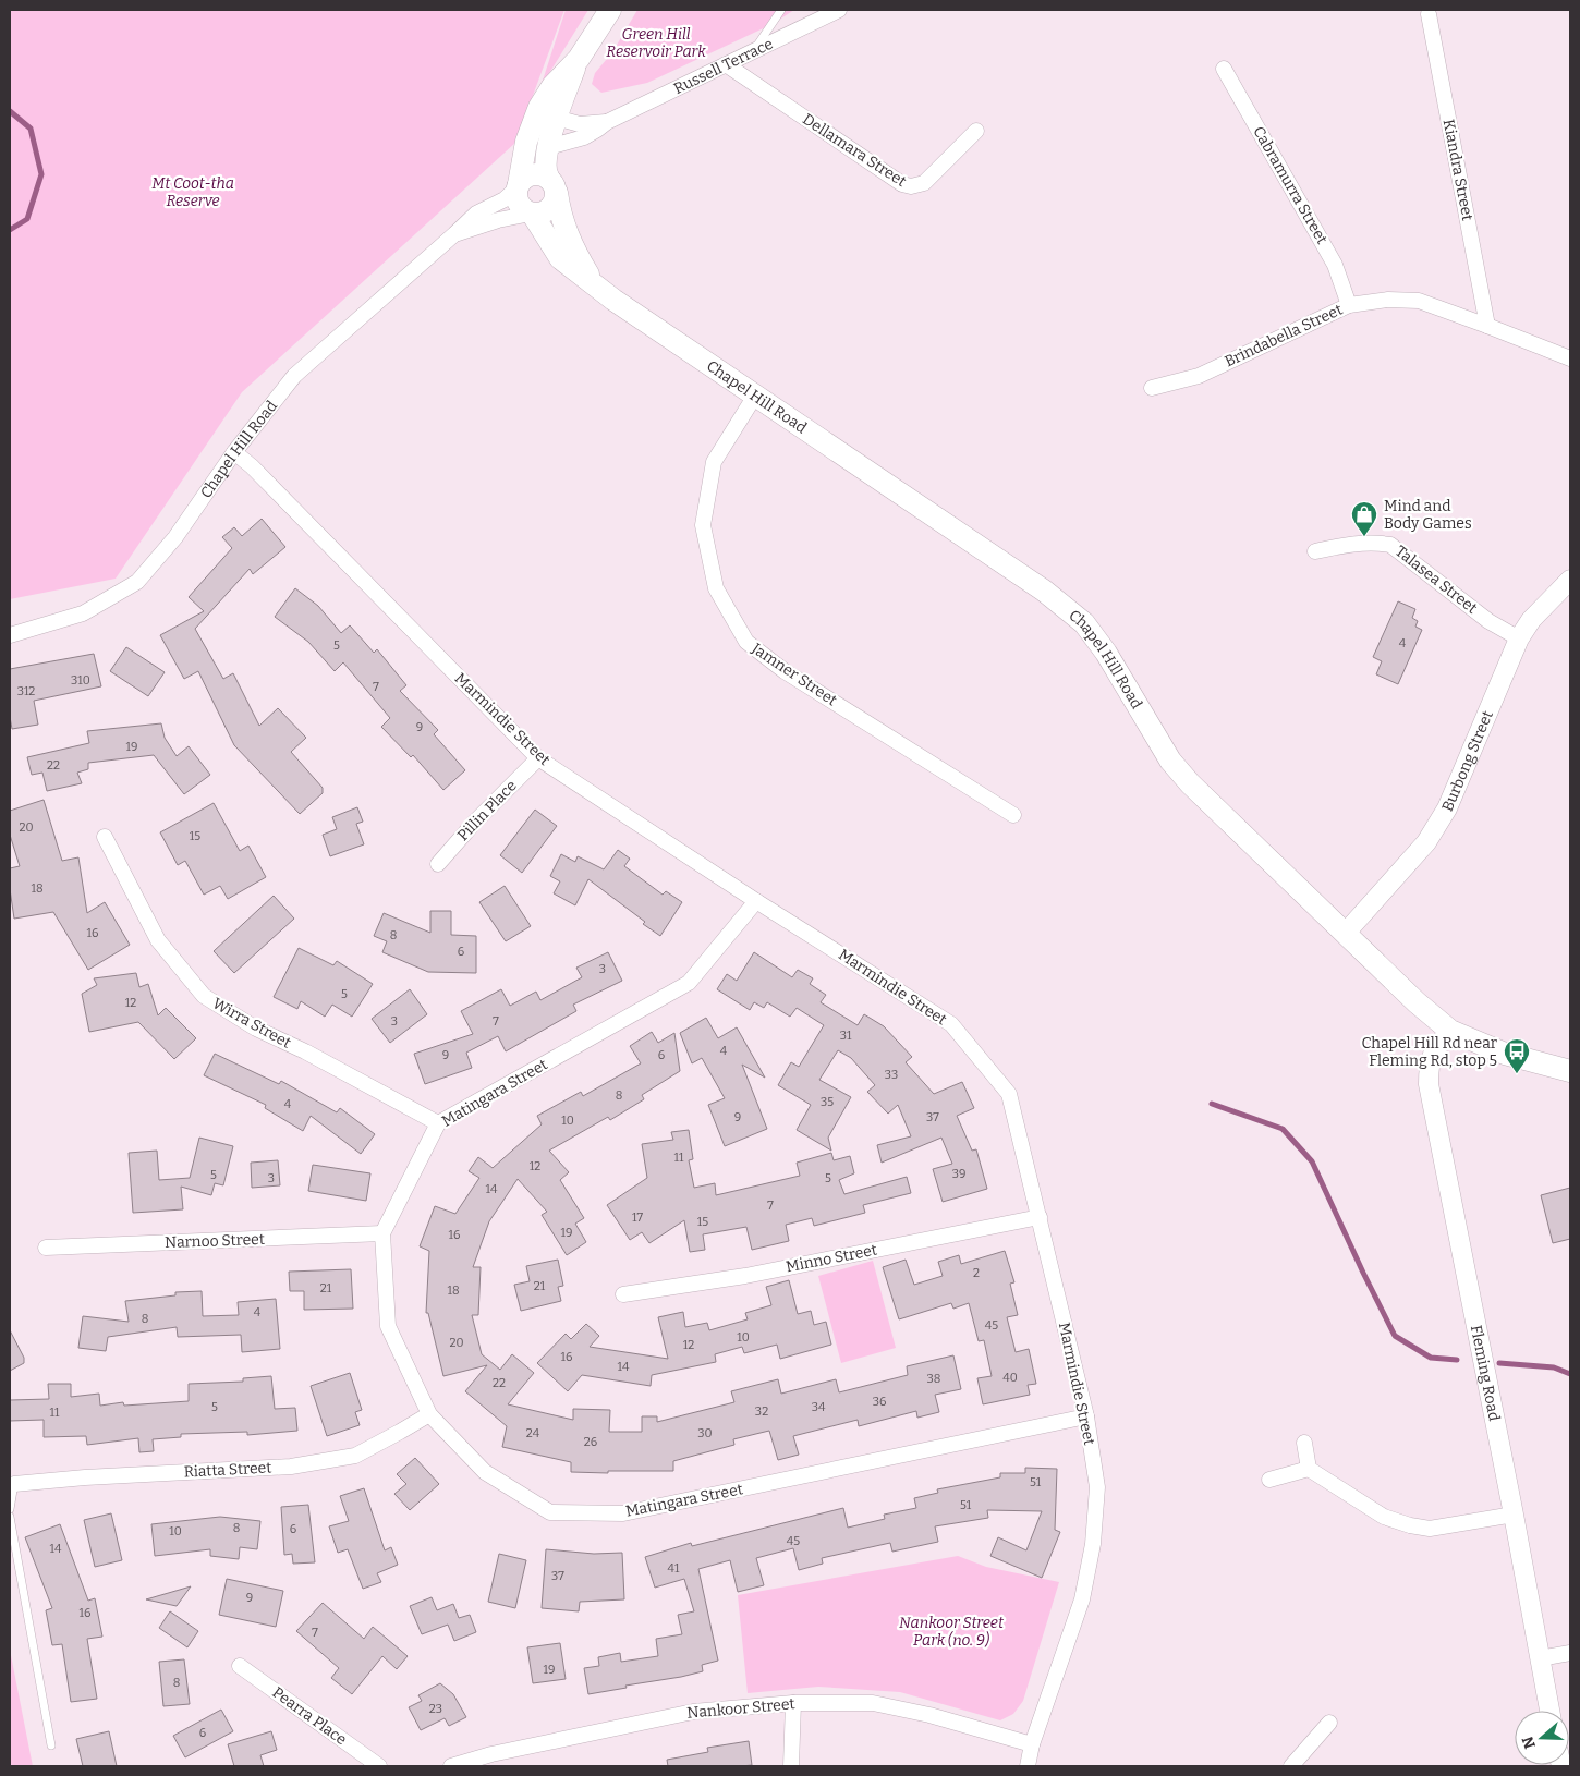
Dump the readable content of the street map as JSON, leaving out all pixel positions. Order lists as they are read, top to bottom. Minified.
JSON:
{"streets":{"main road":["Chapel Hill Road"],"street":["Russell Terrace","Dellamara Street","Kiandra Street","Cabramurra Street","Brindabella Street","Talasea Street","Jamner Street","Marmindie Street","Burbong Street","Pillin Place","Wirra Street","Matingara Street","Narnoo Street","Minno Street","Fleming Road","Riatta Street","Nankoor Street","Pearra Place"]},"crossings":[["Russell Terrace","Dellamara Street"],["Kiandra Street","Brindabella Street"],["Cabramurra Street","Brindabella Street"],["Chapel Hill Road","Jamner Street"],["Chapel Hill Road","Marmindie Street"],["Chapel Hill Road","Burbong Street"],["Chapel Hill Road","Fleming Road"],["Talasea Street","Burbong Street"],["Marmindie Street","Pillin Place"],["Marmindie Street","Matingara Street"],["Marmindie Street","Minno Street"],["Marmindie Street","Nankoor Street"],["Wirra Street","Matingara Street"],["Matingara Street","Narnoo Street"],["Matingara Street","Riatta Street"]],"parks":["Green Hill Reservoir Park","Mt Coot-tha Reserve","Nankoor Street Park (no. 9)"],"places":{"shop":["Mind and Body Games"],"bus stop":["Chapel Hill Rd near Fleming Rd, stop 5"]},"house_numbers":["4","5","310","7","312","9","19","22","20","15","18","16","8","6","3","5","12","3","7","31","4","9","6","33","8","35","4","9","37","10","11","12","39","5","3","5","14","7","17","15","19","16","2","21","21","18","4","8","45","10","20","12","16","14","40","38","22","36","5","34","32","11","24","30","26","51","51","8","6","10","45","14","41","37","9","16","7","19","8","23","6"],"north":"left"}
